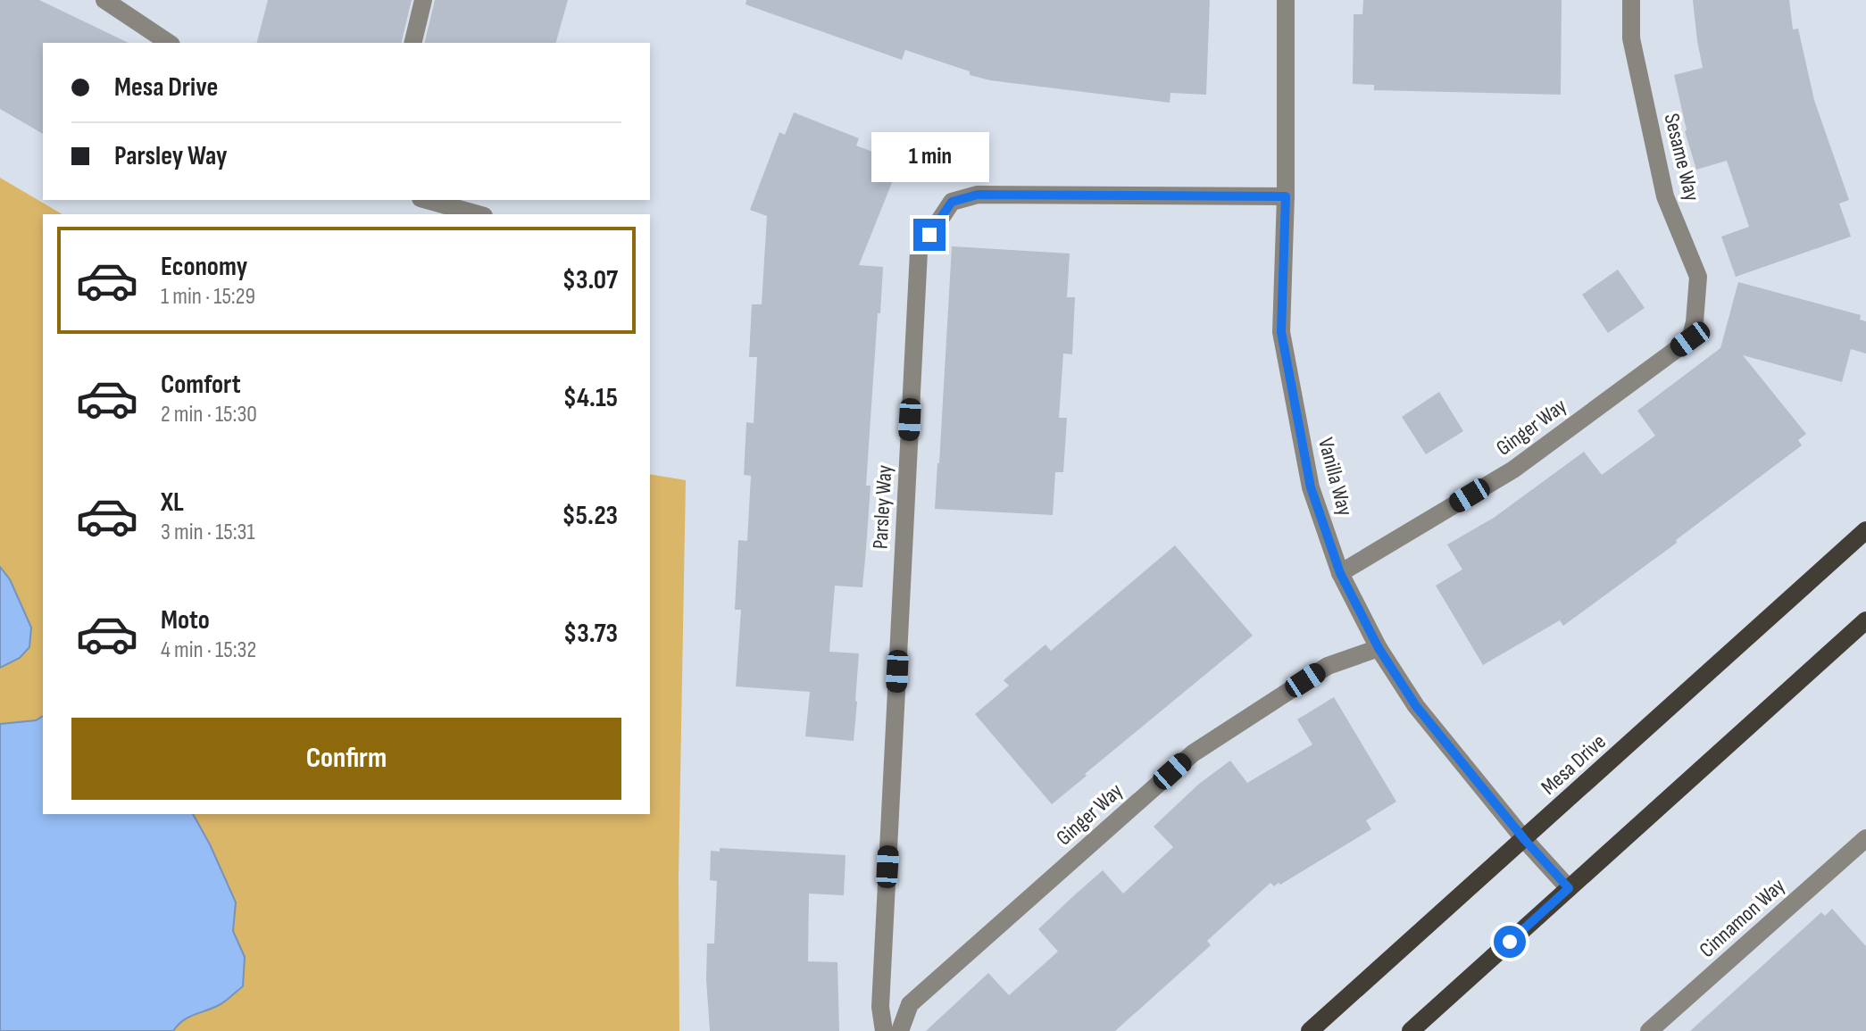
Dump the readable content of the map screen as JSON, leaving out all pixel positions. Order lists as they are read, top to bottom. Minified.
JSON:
{"streets":{"main road":["Mesa Drive"],"street":["Sesame Way","Ginger Way","Vanilla Way","Parsley Way","Cinnamon Way"]},"crossings":[["Sesame Way","Ginger Way"],["Ginger Way","Vanilla Way"],["Vanilla Way","Parsley Way"],["Vanilla Way","Mesa Drive"]],"page":{"banner":["Mesa Drive","Parsley Way"],"bubble":"1 min","list":[{"name":"Economy","note":"1 min · 15:29","value":"$3.07"},{"name":"Comfort","note":"2 min · 15:30","value":"$4.15"},{"name":"XL","note":"3 min · 15:31","value":"$5.23"},{"name":"Moto","note":"4 min · 15:32","value":"$3.73"}],"buttons":"Confirm"}}
